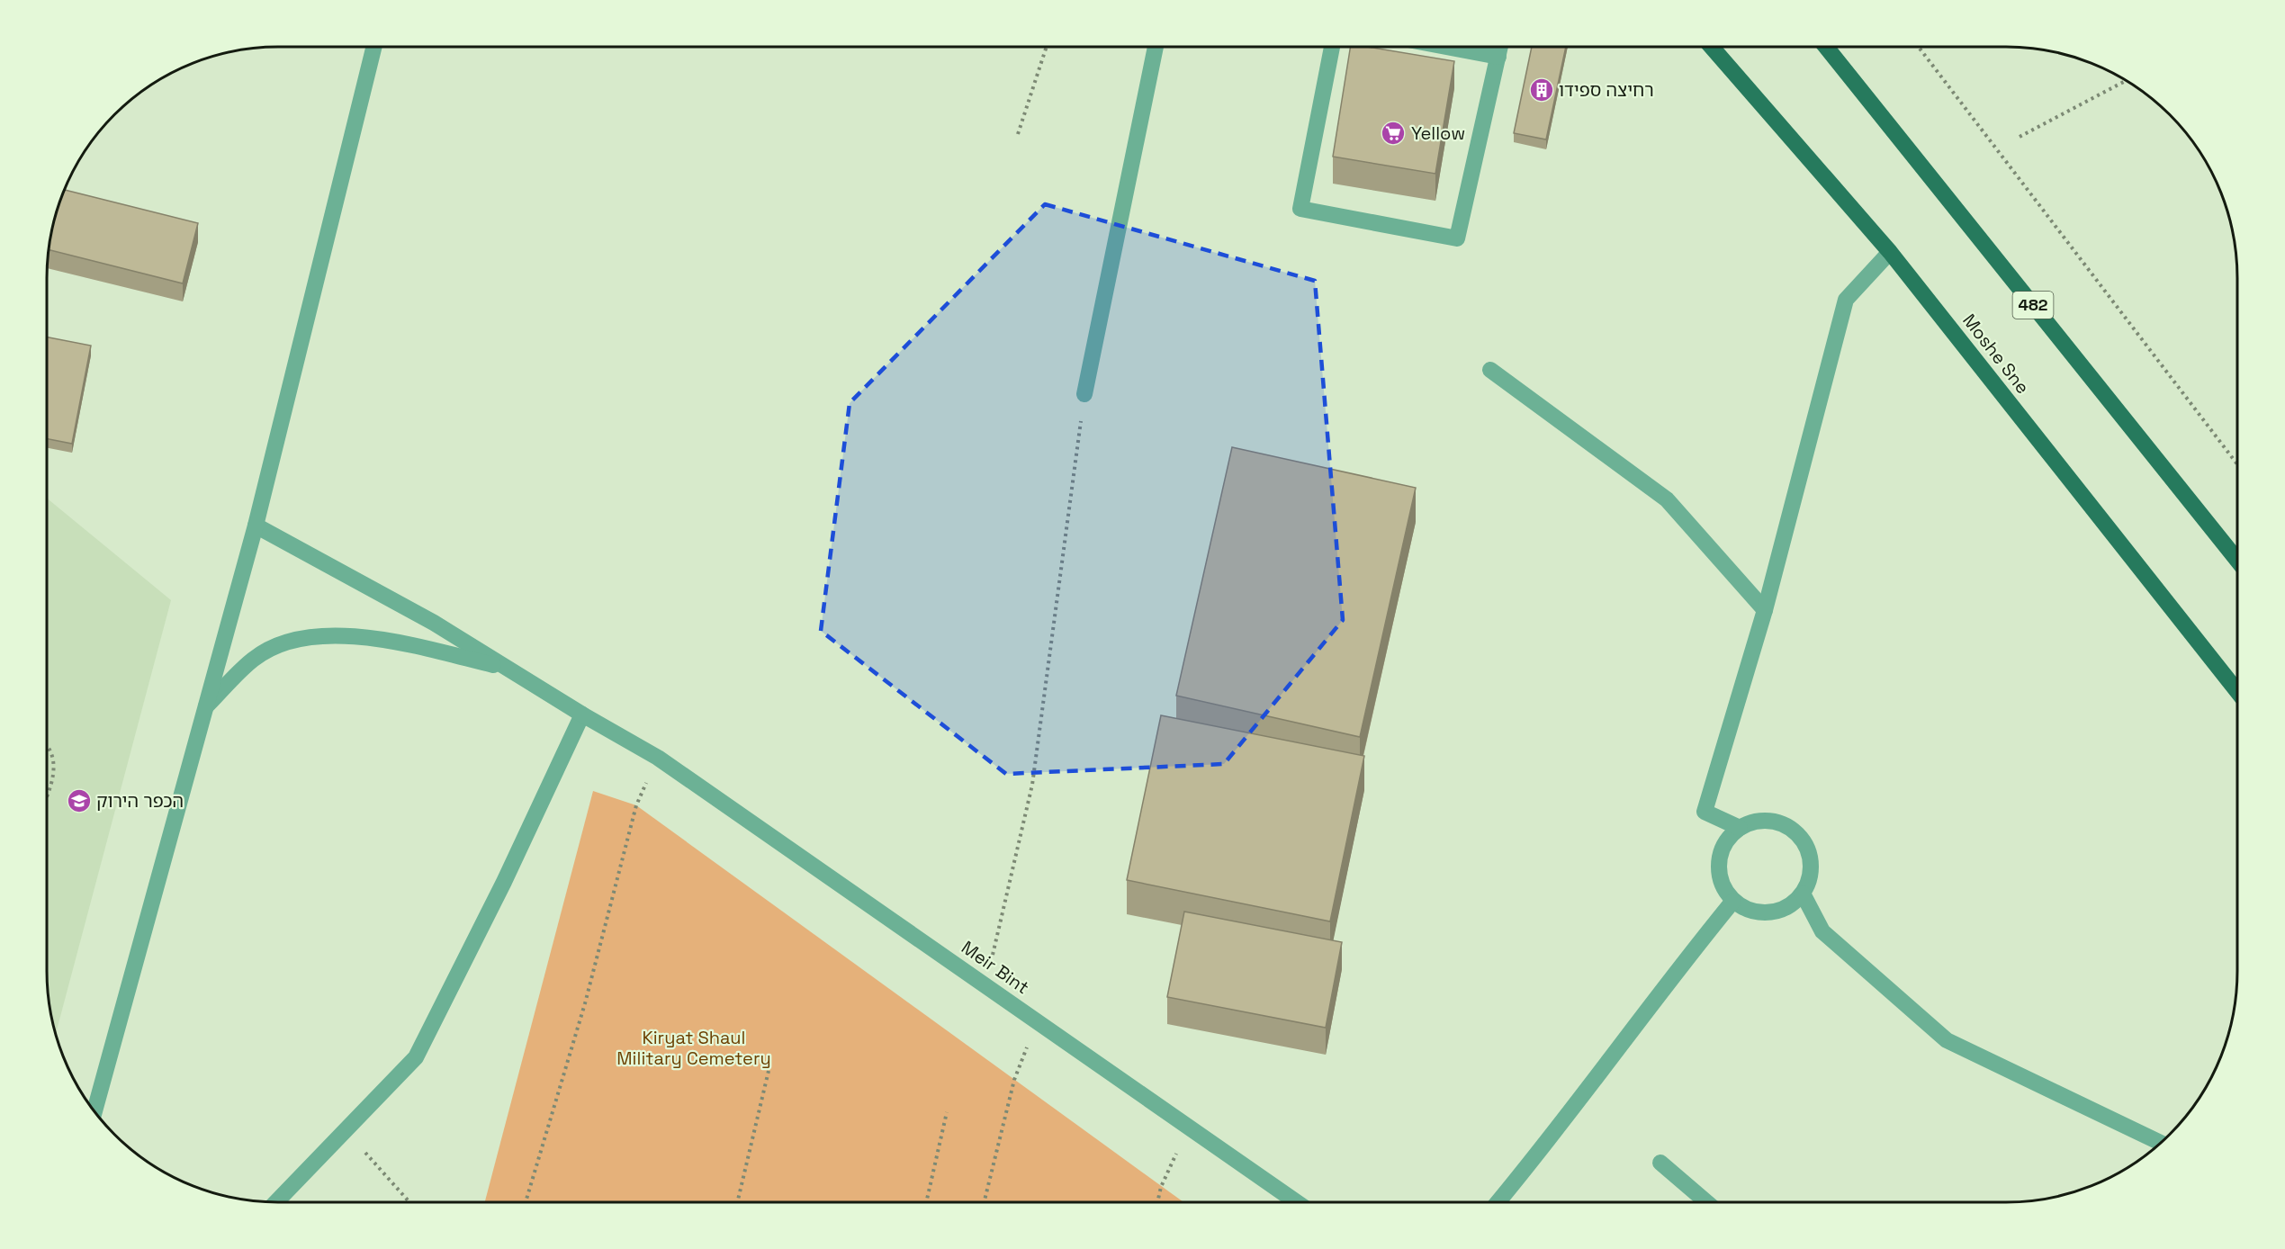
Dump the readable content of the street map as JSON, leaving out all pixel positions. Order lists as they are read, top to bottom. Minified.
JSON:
{"streets":{"main road":["482","Moshe Sne"],"street":["Meir Bint"]},"parks":["Kiryat Shaul Military Cemetery"],"places":{"building":["רחיצה ספידו"],"supermarket":["Yellow"],"school or university":["הכפר הירוק"]}}
